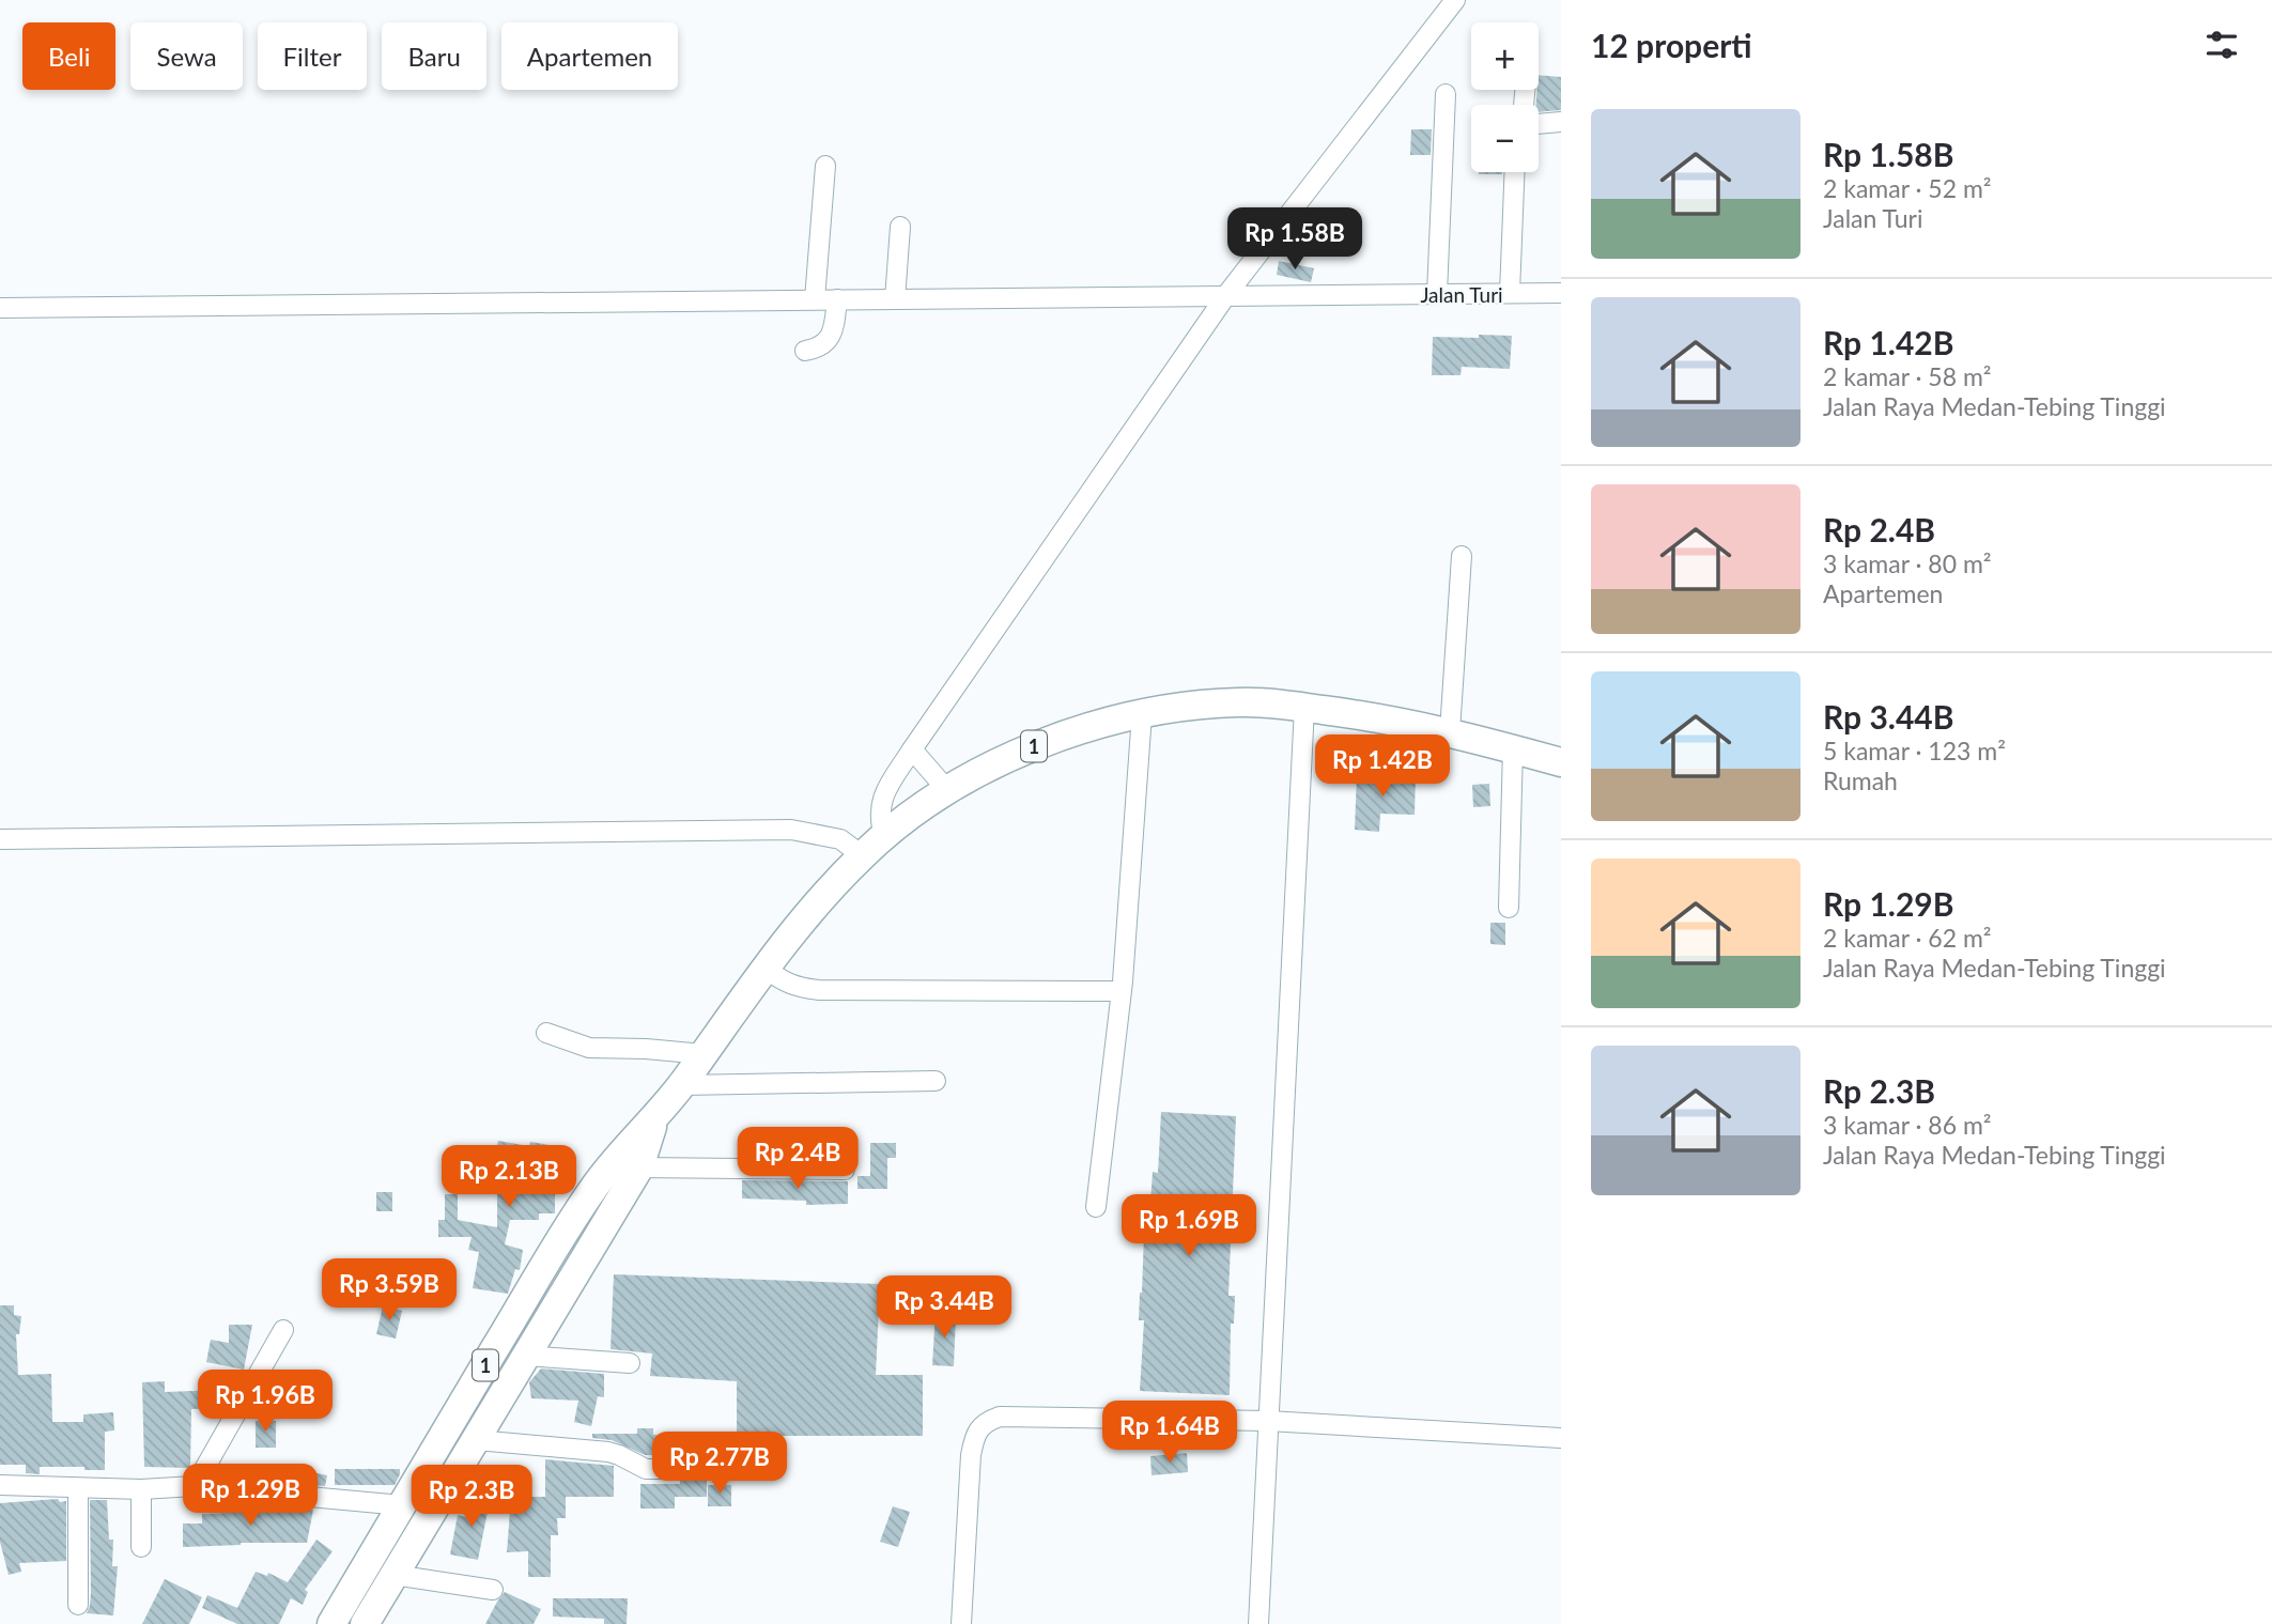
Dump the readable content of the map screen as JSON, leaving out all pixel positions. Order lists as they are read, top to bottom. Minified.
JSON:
{"streets":{"highway":["1"],"street":["Jalan Turi"]},"page":{"heading":"12 properti","map_buttons":["+","−"],"chip":["Beli","Sewa","Filter","Baru","Apartemen"],"list":[{"name":"Rp 1.58B","note":"2 kamar · 52 m² · Jalan Turi"},{"name":"Rp 1.42B","note":"2 kamar · 58 m² · Jalan Raya Medan-Tebing Tinggi"},{"name":"Rp 2.4B","note":"3 kamar · 80 m² · Apartemen"},{"name":"Rp 3.44B","note":"5 kamar · 123 m² · Rumah"},{"name":"Rp 1.29B","note":"2 kamar · 62 m² · Jalan Raya Medan-Tebing Tinggi"},{"name":"Rp 2.3B","note":"3 kamar · 86 m² · Jalan Raya Medan-Tebing Tinggi"}],"price":["Rp 1.58B","Rp 1.42B","Rp 2.4B","Rp 2.13B","Rp 1.69B","Rp 3.59B","Rp 3.44B","Rp 1.96B","Rp 1.64B","Rp 2.77B","Rp 1.29B","Rp 2.3B"]}}
